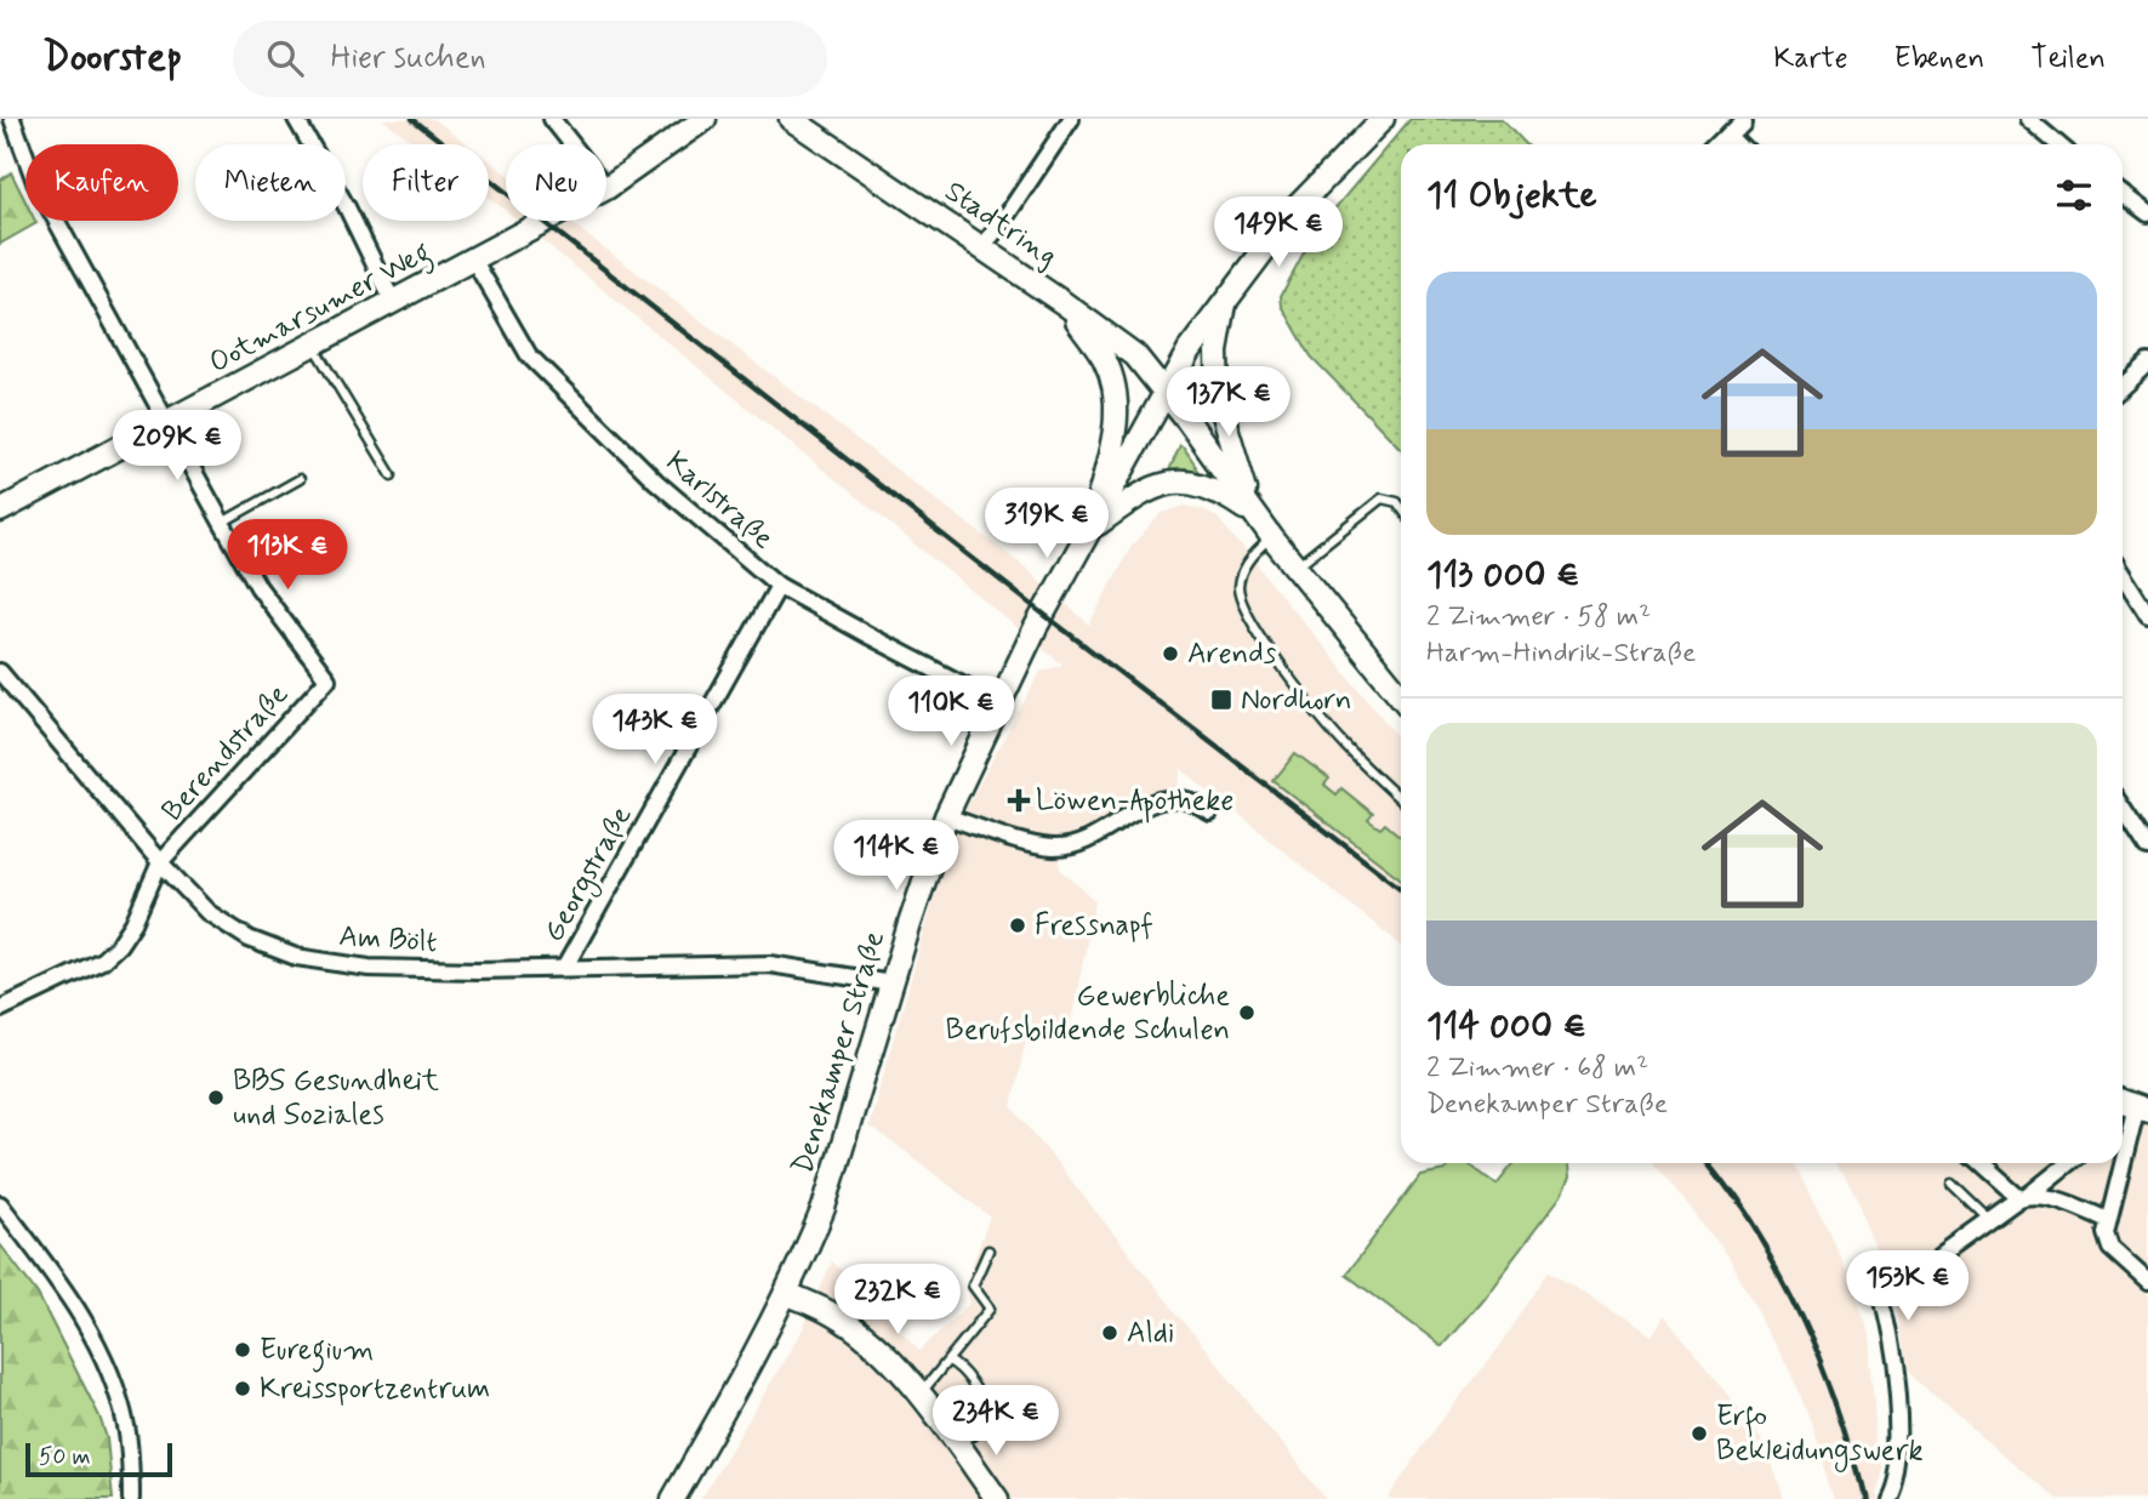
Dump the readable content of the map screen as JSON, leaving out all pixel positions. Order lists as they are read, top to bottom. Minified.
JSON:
{"streets":{"street":["Stadtring","Ootmarsumer Weg","Karlstraße","Berendstraße","Georgstraße","Am Bölt","Denekamper Straße"]},"crossings":[["Ootmarsumer Weg","Karlstraße"],["Karlstraße","Georgstraße"],["Karlstraße","Denekamper Straße"],["Berendstraße","Am Bölt"],["Georgstraße","Am Bölt"],["Am Bölt","Denekamper Straße"]],"places":{"other":["Arends","Fressnapf","Gewerbliche Berufsbildende Schulen","BBS Gesundheit und Soziales","Aldi","Euregium","Kreissportzentrum","Erfo Bekleidungswerk"],"transit":["Nordhorn"],"health":["Löwen-Apotheke"]},"scale_bar":"50 m","page":{"header":"Doorstep","search":"Hier suchen","nav":["Karte","Ebenen","Teilen"],"chip":["Kaufen","Mieten","Filter","Neu"],"heading":"11 Objekte","price":["149K €","137K €","209K €","319K €","113K €","110K €","143K €","114K €","153K €","232K €","234K €"],"list":[{"name":"113 000 €","note":"2 Zimmer · 58 m² · Harm-Hindrik-Straße"},{"name":"114 000 €","note":"2 Zimmer · 68 m² · Denekamper Straße"}],"scale":"50 m"}}
